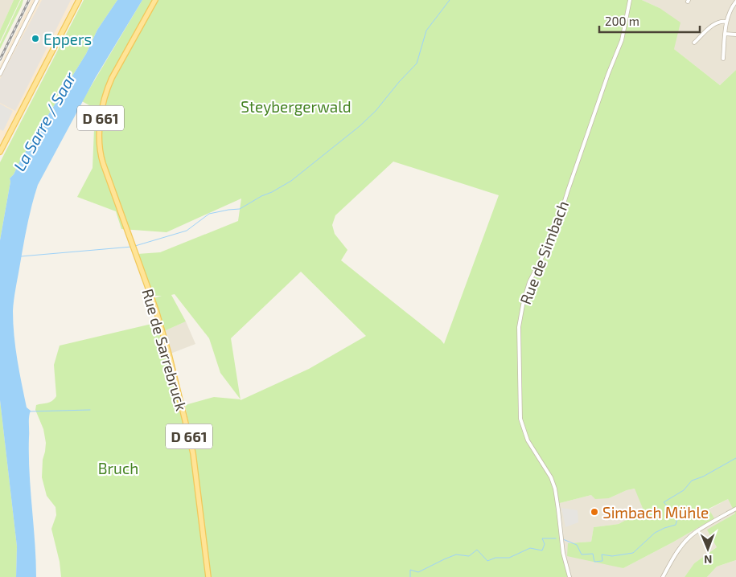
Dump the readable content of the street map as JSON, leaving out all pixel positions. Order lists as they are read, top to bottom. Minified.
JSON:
{"streets":{"main road":["D 661","Rue de Sarrebruck"],"street":["Rue de Simbach"]},"water":["La Sarre / Saar"],"parks":["Steybergerwald","Bruch"],"places":["Eppers","Simbach Mühle"],"scale_bar":"200 m","north":"bottom"}
